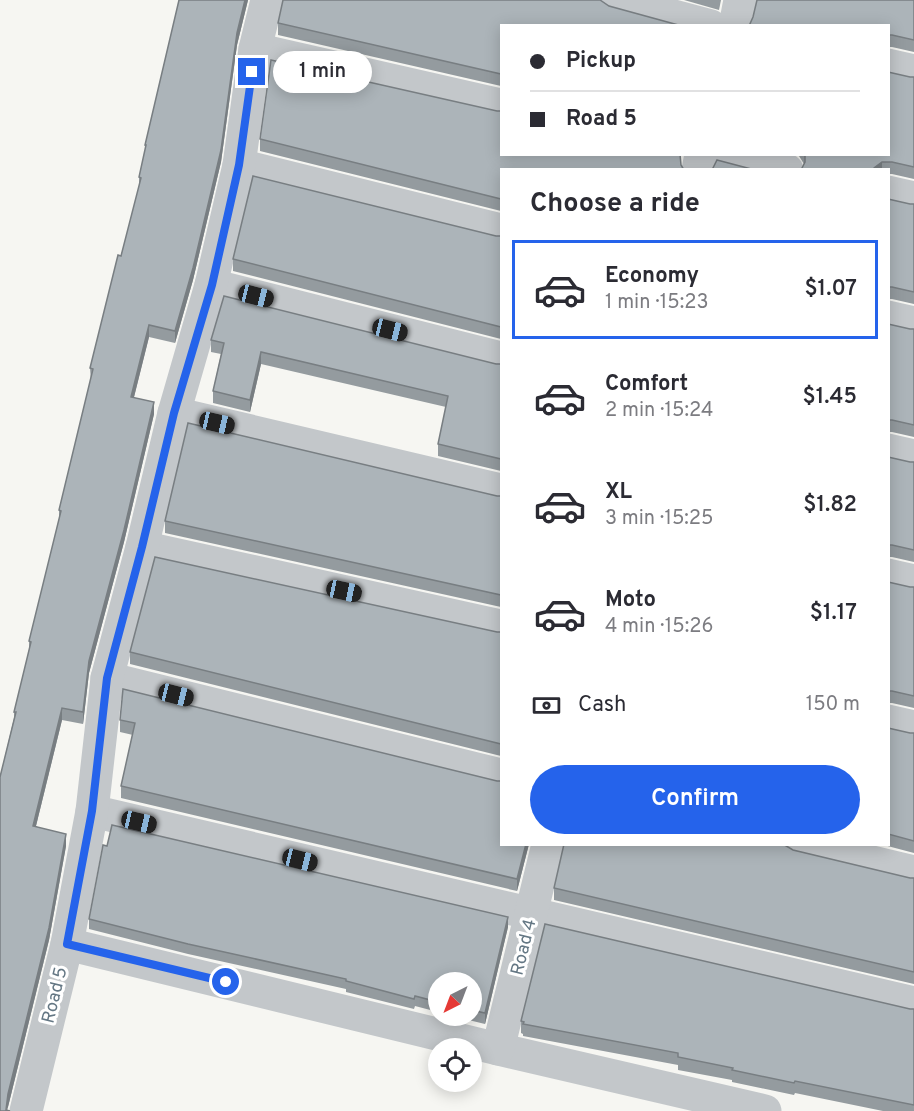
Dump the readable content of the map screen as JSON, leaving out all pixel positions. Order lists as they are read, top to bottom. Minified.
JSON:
{"streets":{"street":["Road 4","Road 5"]},"north":"bottom left","page":{"banner":["Pickup","Road 5"],"bubble":"1 min","heading":"Choose a ride","list":[{"name":"Economy","note":"1 min · 15:23","value":"$1.07"},{"name":"Comfort","note":"2 min · 15:24","value":"$1.45"},{"name":"XL","note":"3 min · 15:25","value":"$1.82"},{"name":"Moto","note":"4 min · 15:26","value":"$1.17"}],"pay":["Cash","150 m"],"buttons":"Confirm"}}
